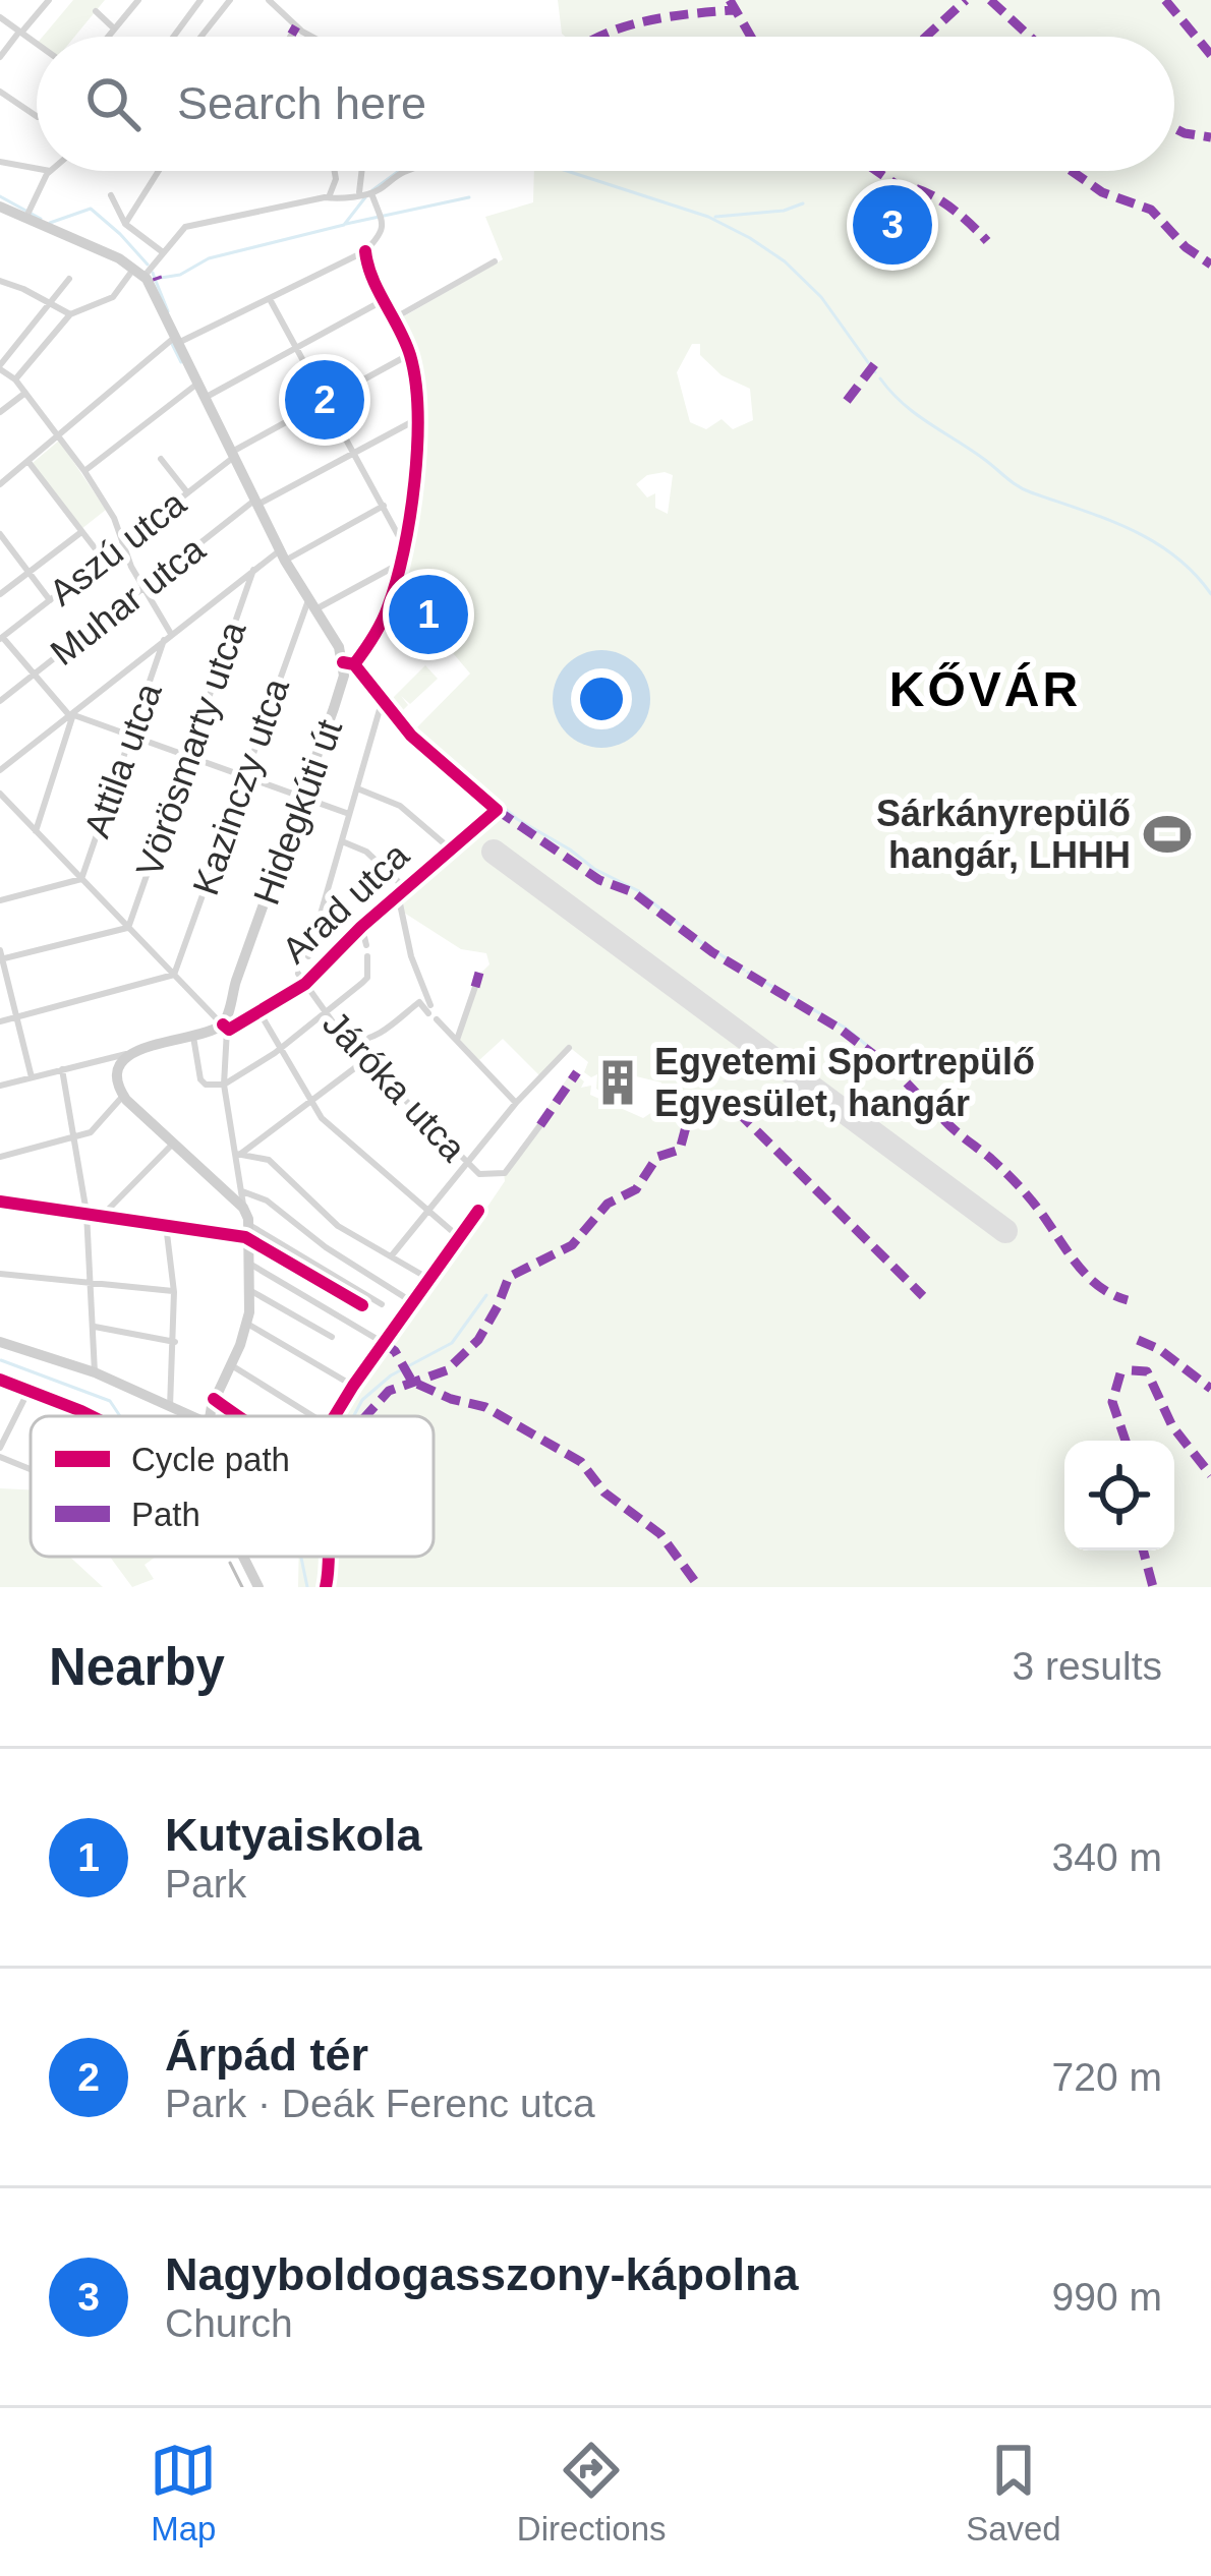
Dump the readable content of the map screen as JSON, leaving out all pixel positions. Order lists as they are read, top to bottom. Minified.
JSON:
{"streets":{"main road":["Hidegkúti út"],"street":["Aszú utca","Muhar utca","Vörösmarty utca","Attila utca","Kazinczy utca","Arad utca","Járóka utca"]},"crossings":[["Hidegkúti út","Arad utca"],["Arad utca","Járóka utca"]],"districts":["KŐVÁR"],"places":{"sports":["Sárkányrepülő hangár, LHHH"],"building":["Egyetemi Sportrepülő Egyesület, hangár"]},"legend":["Cycle path","Path"],"page":{"search":"Search here","pins":["3","2","1"],"heading":["Nearby","3 results"],"list":[{"mark":"1","name":"Kutyaiskola","note":"Park","value":"340 m"},{"mark":"2","name":"Árpád tér","note":"Park · Deák Ferenc utca","value":"720 m"},{"mark":"3","name":"Nagyboldogasszony-kápolna","note":"Church","value":"990 m"}],"nav":["Map","Directions","Saved"]}}
